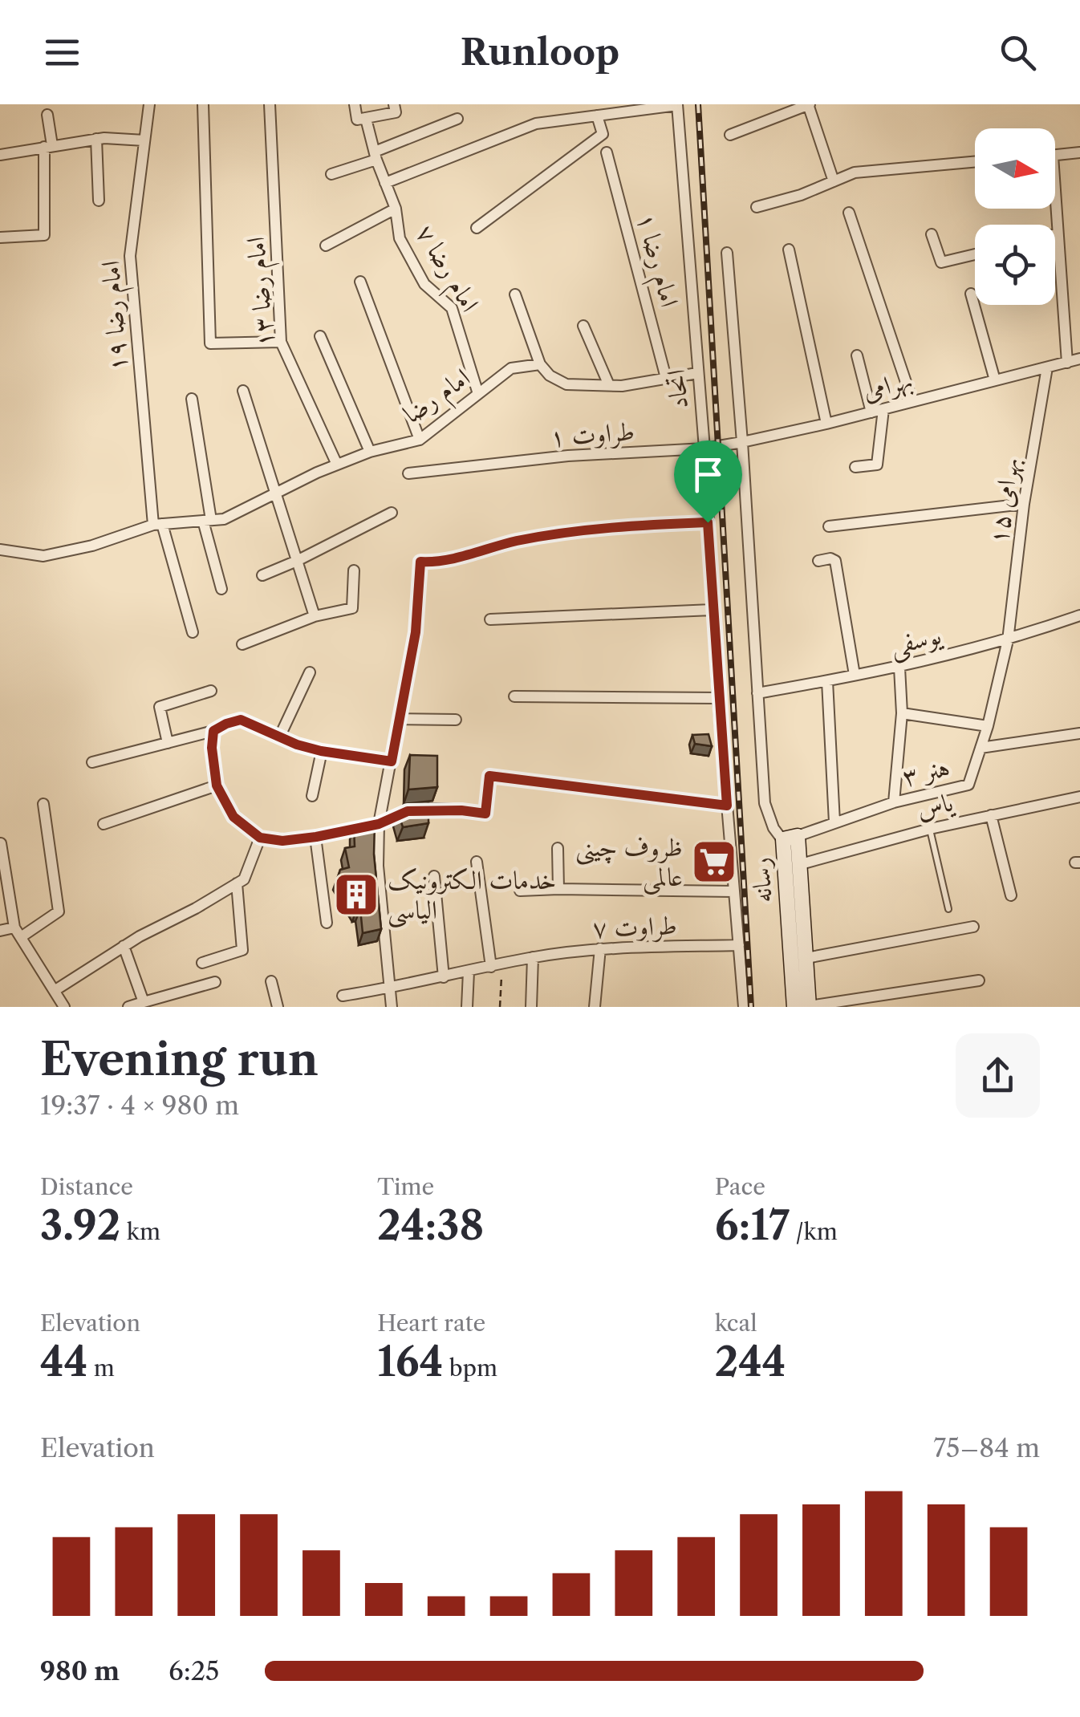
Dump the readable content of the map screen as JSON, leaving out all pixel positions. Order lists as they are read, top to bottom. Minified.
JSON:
{"streets":{"street":["امام رضا ۱","امام رضا ۷","امام رضا ۱۳","امام رضا ۱۹","بهرامی","اتحاد","امام رضا","طراوت ۱","بهرامی ۱۵","یوسفی","هنر ۳","یاس","رسانه","طراوت ۷"]},"crossings":[["امام رضا ۷","امام رضا"],["امام رضا ۱۳","امام رضا"],["امام رضا ۱۹","امام رضا"],["بهرامی","اتحاد"],["بهرامی","طراوت ۱"],["بهرامی","بهرامی ۱۵"],["اتحاد","طراوت ۱"],["اتحاد","طراوت ۷"],["بهرامی ۱۵","یوسفی"],["بهرامی ۱۵","هنر ۳"],["یوسفی","هنر ۳"],["هنر ۳","رسانه"],["یاس","رسانه"]],"places":{"supermarket":["ظروف چینی عالمی"],"building":["خدمات الکترونیک الیاسی"]},"north":"right","page":{"header":"Runloop","heading":["Evening run","19:37 · 4 × 980 m"],"stats":[["Distance","3.92 km"],["Time","24:38"],["Pace","6:17 /km"],["Elevation","44 m"],["Heart rate","164 bpm"],["kcal","244"]],"chart":["Elevation","75–84 m"],"list":[{"name":"980 m","note":"6:25"}]}}
